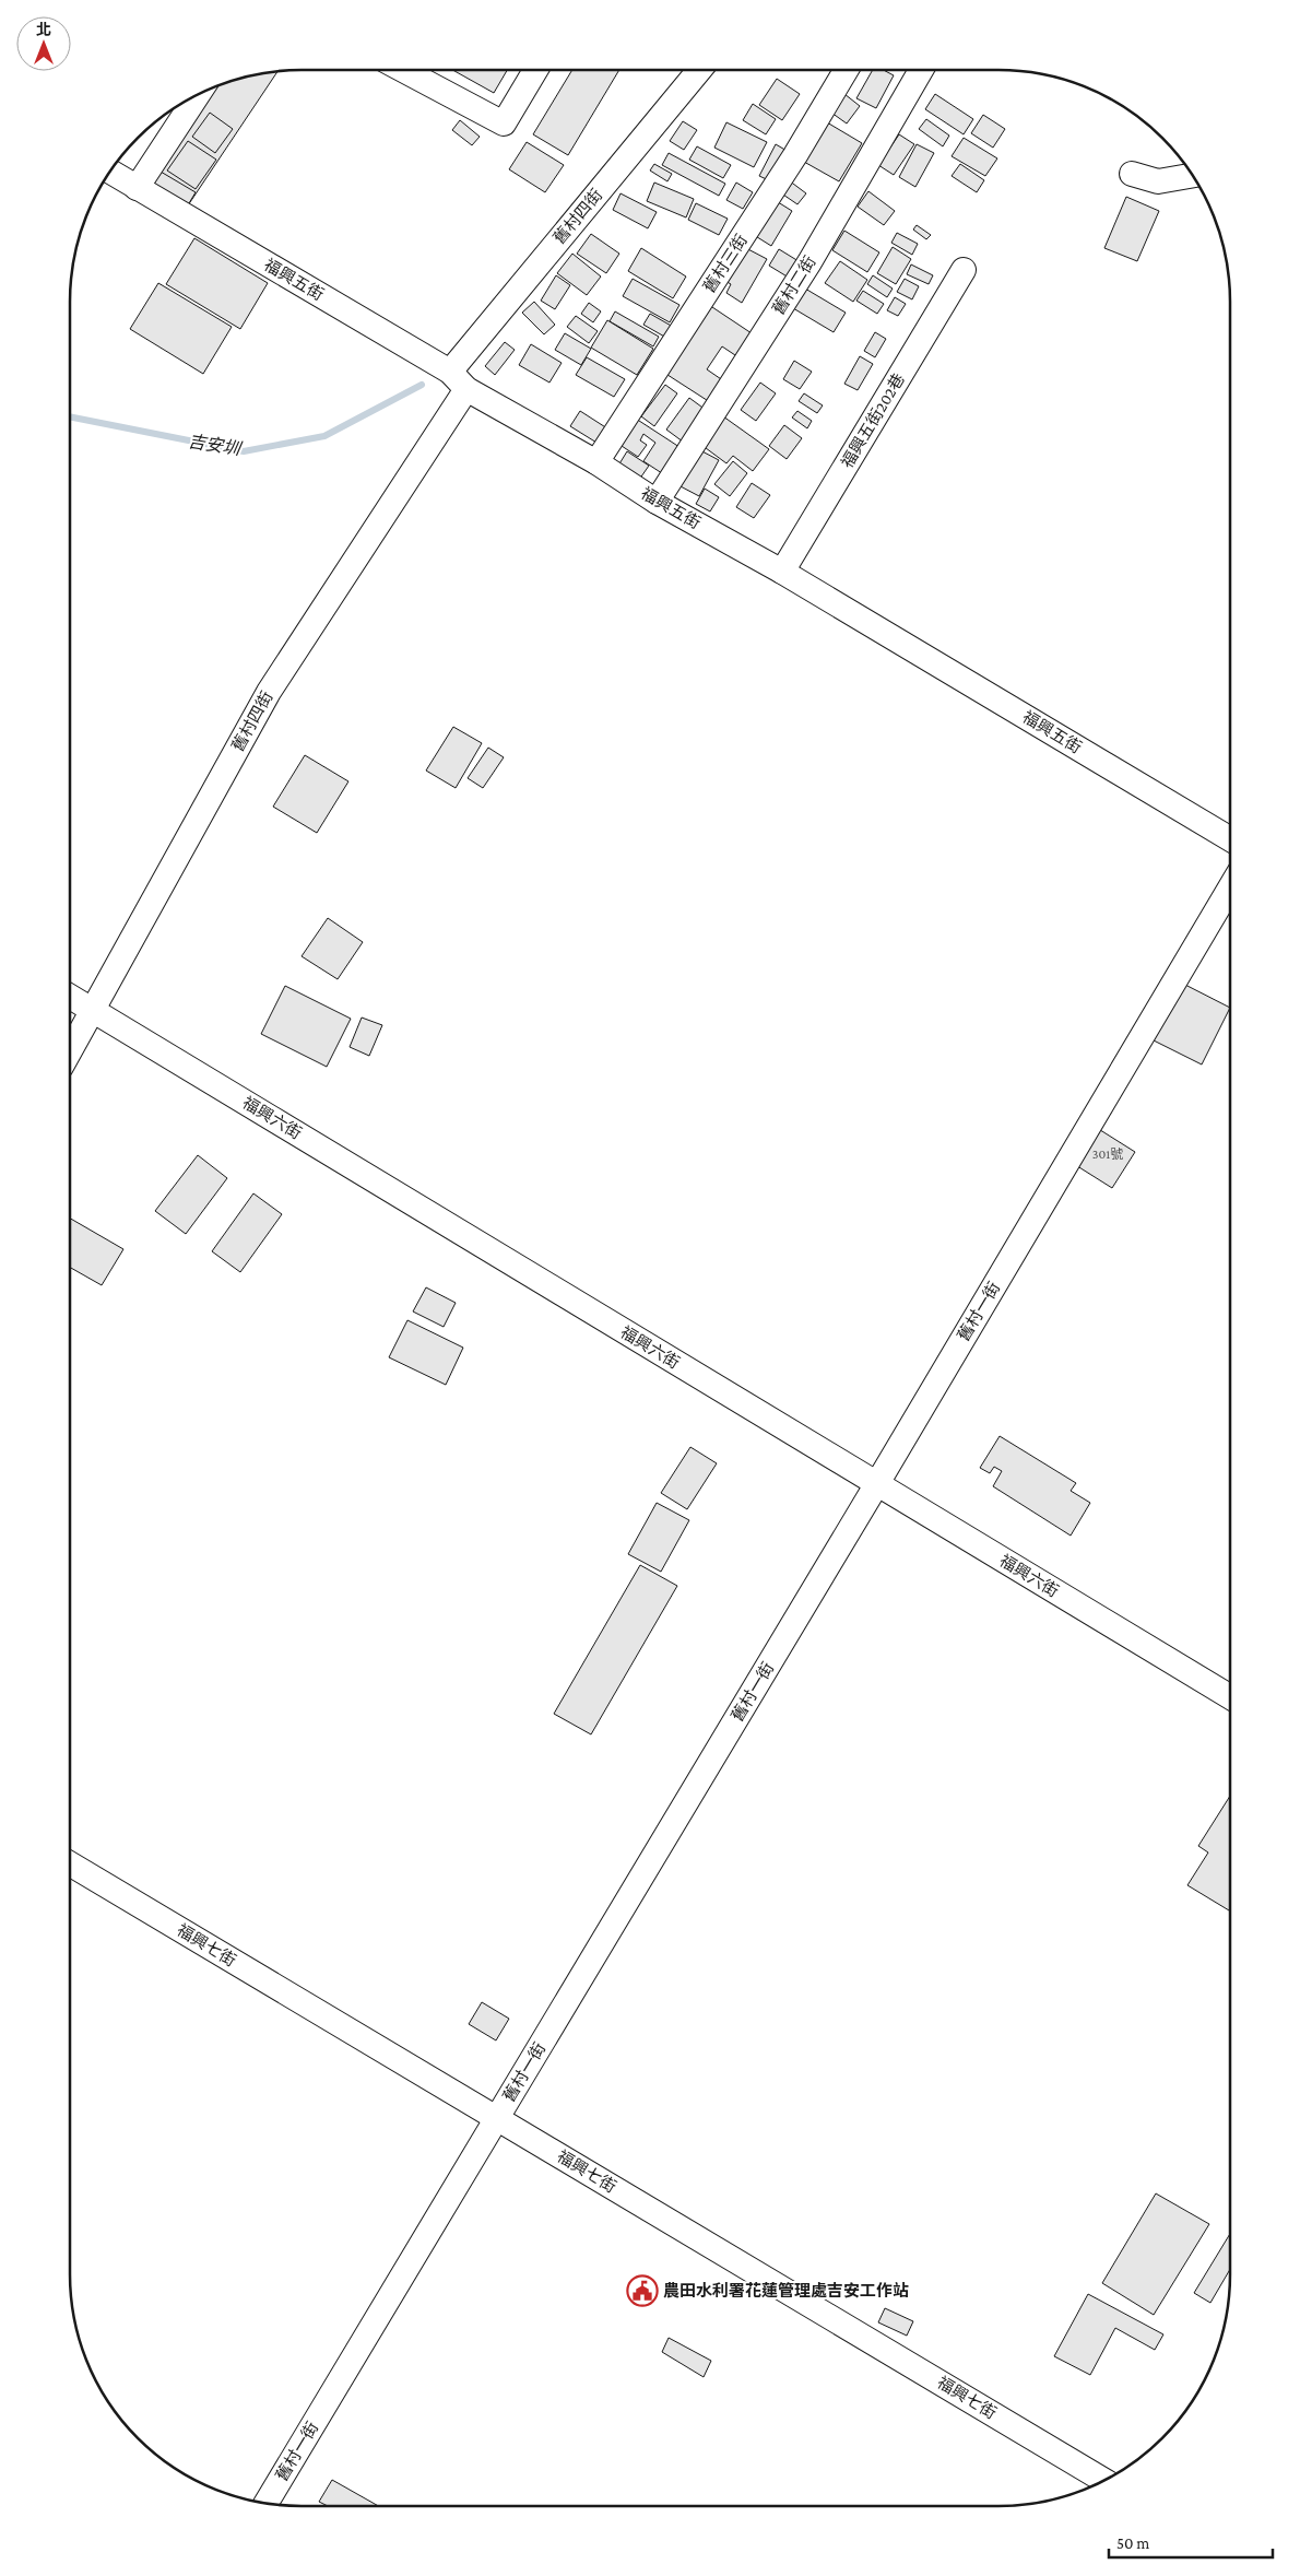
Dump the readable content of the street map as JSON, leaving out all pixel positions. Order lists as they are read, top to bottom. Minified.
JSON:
{"streets":{"street":["舊村四街","舊村三街","福興五街","舊村二街","福興五街202巷","福興六街","舊村一街","福興七街"]},"crossings":[["舊村四街","福興五街"],["舊村四街","福興六街"],["舊村三街","福興五街"],["福興五街","舊村二街"],["福興五街","福興五街202巷"],["福興六街","舊村一街"],["舊村一街","福興七街"]],"water":["吉安圳"],"places":{"public building":["農田水利署花蓮管理處吉安工作站"]},"house_numbers":["301號"],"scale_bar":"50 m","north":"top"}
